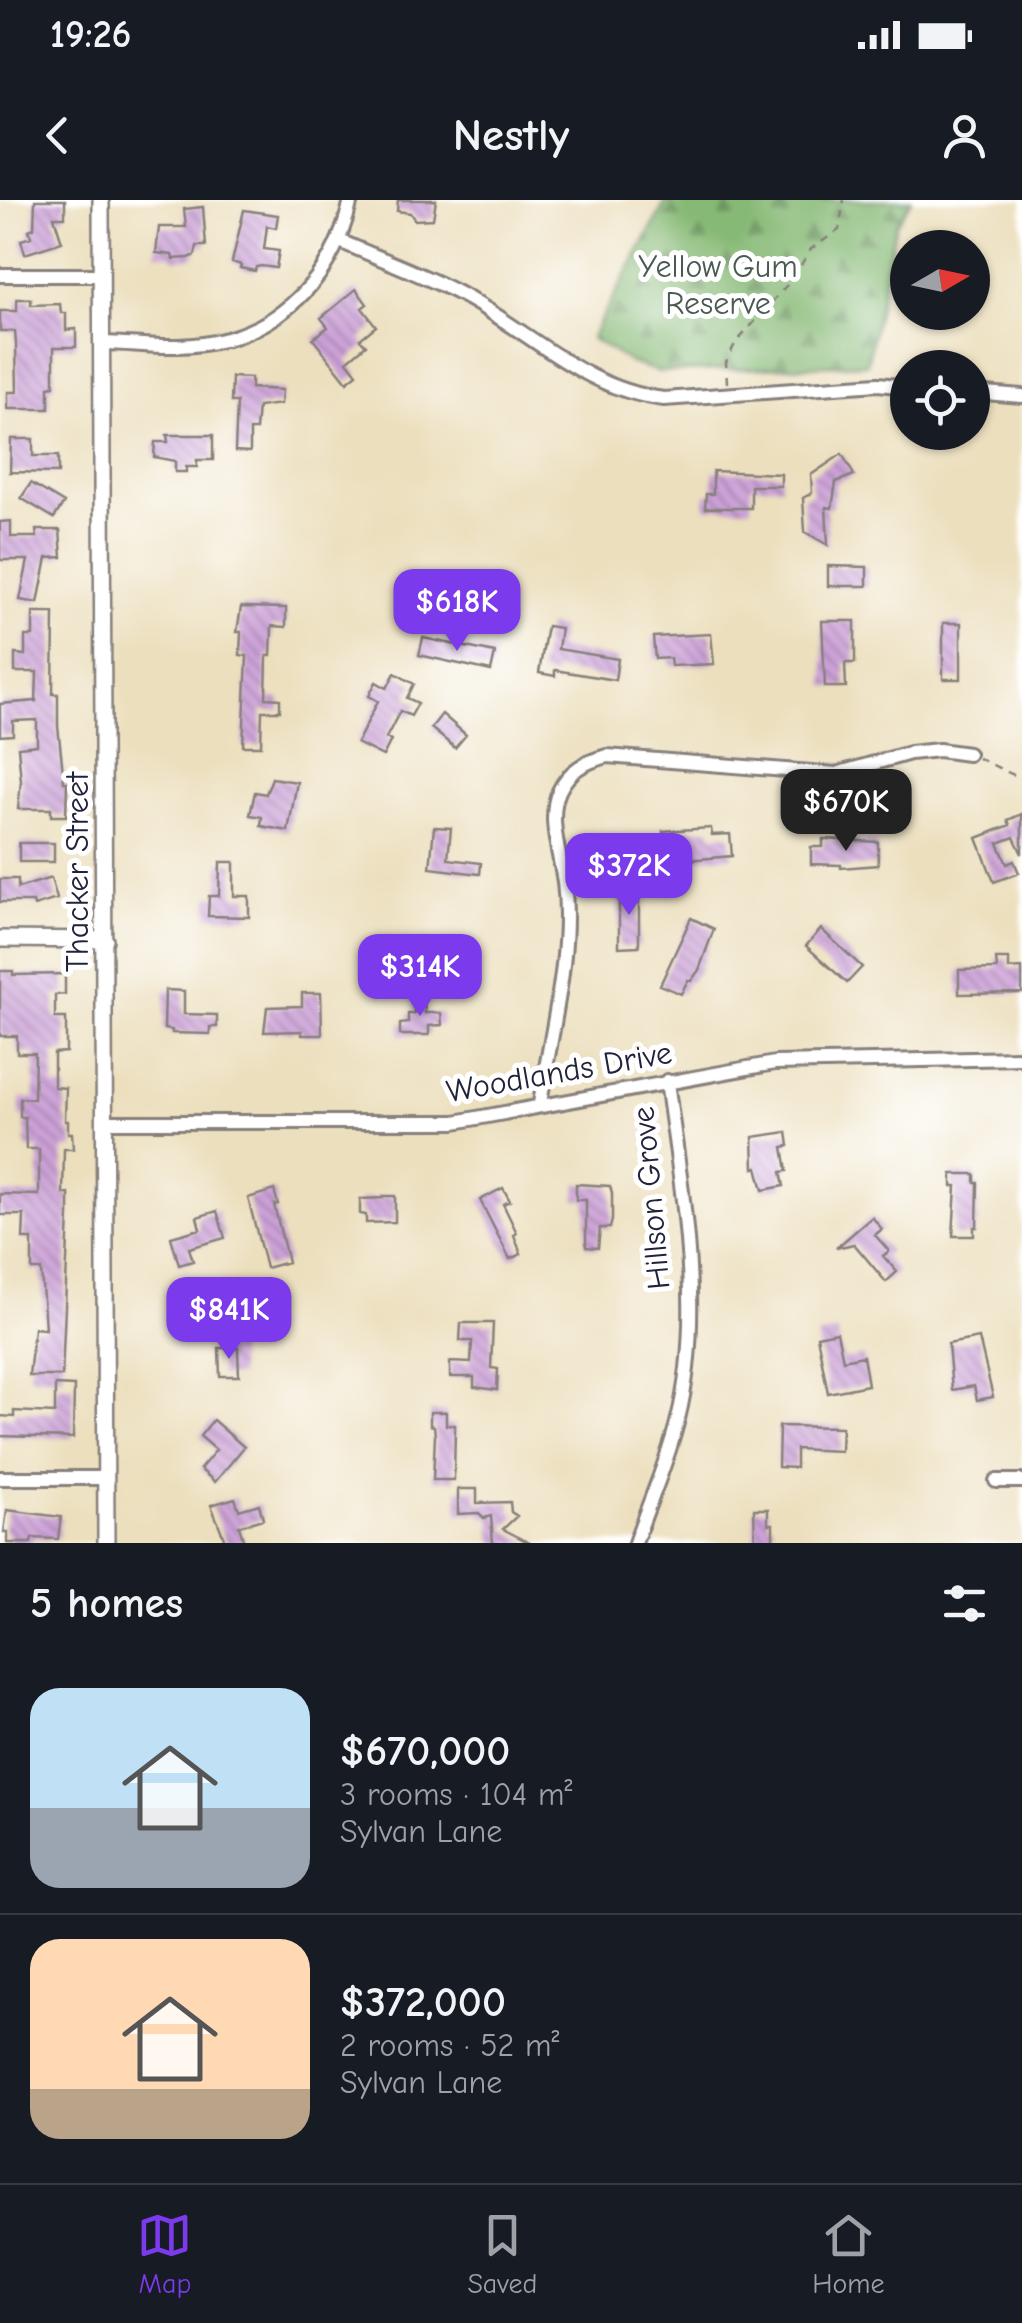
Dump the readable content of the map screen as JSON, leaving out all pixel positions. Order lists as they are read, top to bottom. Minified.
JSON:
{"streets":{"street":["Thacker Street","Woodlands Drive","Hillson Grove"]},"crossings":[["Thacker Street","Woodlands Drive"],["Woodlands Drive","Hillson Grove"]],"parks":["Yellow Gum Reserve"],"north":"right","page":{"status":"19:26","header":"Nestly","price":["$618K","$670K","$372K","$314K","$841K"],"heading":"5 homes","list":[{"name":"$670,000","note":"3 rooms · 104 m² · Sylvan Lane"},{"name":"$372,000","note":"2 rooms · 52 m² · Sylvan Lane"}],"tabs":["Map","Saved","Home"]}}
